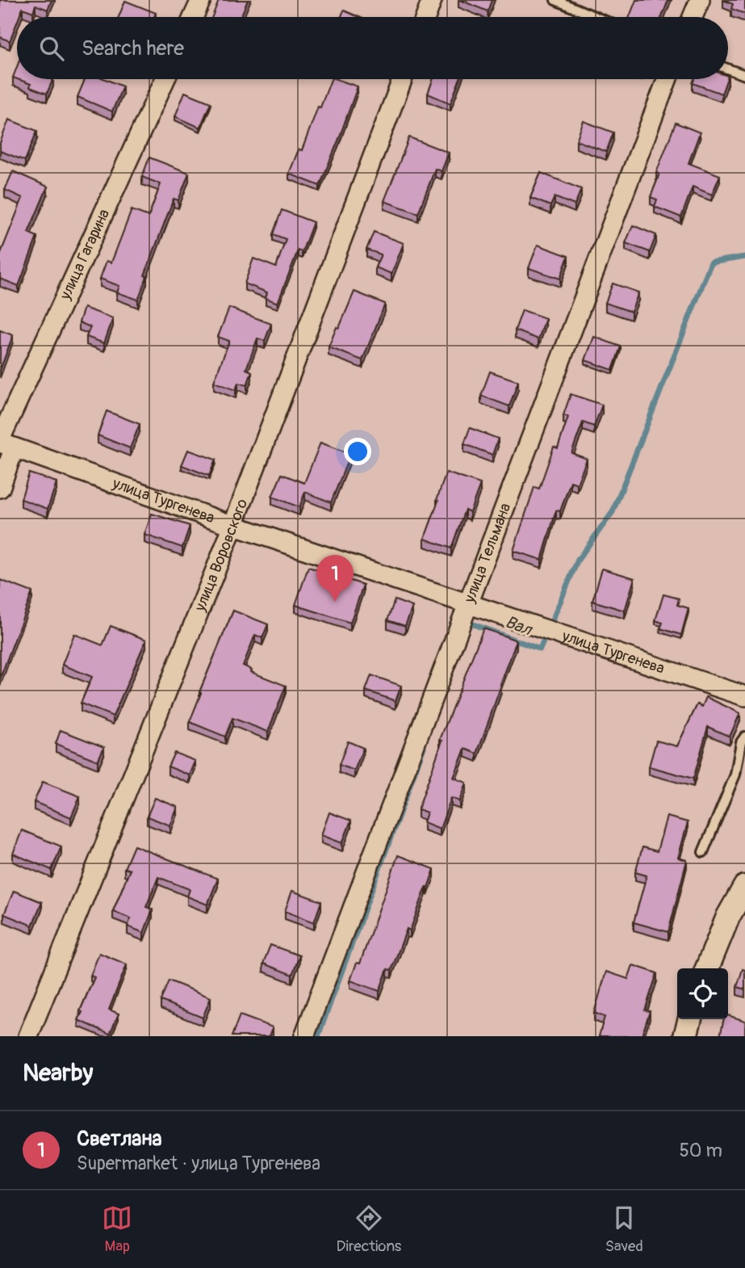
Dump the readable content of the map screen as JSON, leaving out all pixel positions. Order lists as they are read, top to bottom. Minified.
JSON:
{"streets":{"street":["улица Гагарина","улица Тургенева","улица Тельмана","улица Воровского"]},"crossings":[["улица Гагарина","улица Тургенева"],["улица Тургенева","улица Тельмана"],["улица Тургенева","улица Воровского"]],"water":["Вал"],"page":{"search":"Search here","pins":"1","heading":"Nearby","list":[{"mark":"1","name":"Светлана","note":"Supermarket · улица Тургенева","value":"50 m"}],"nav":["Map","Directions","Saved"]}}
